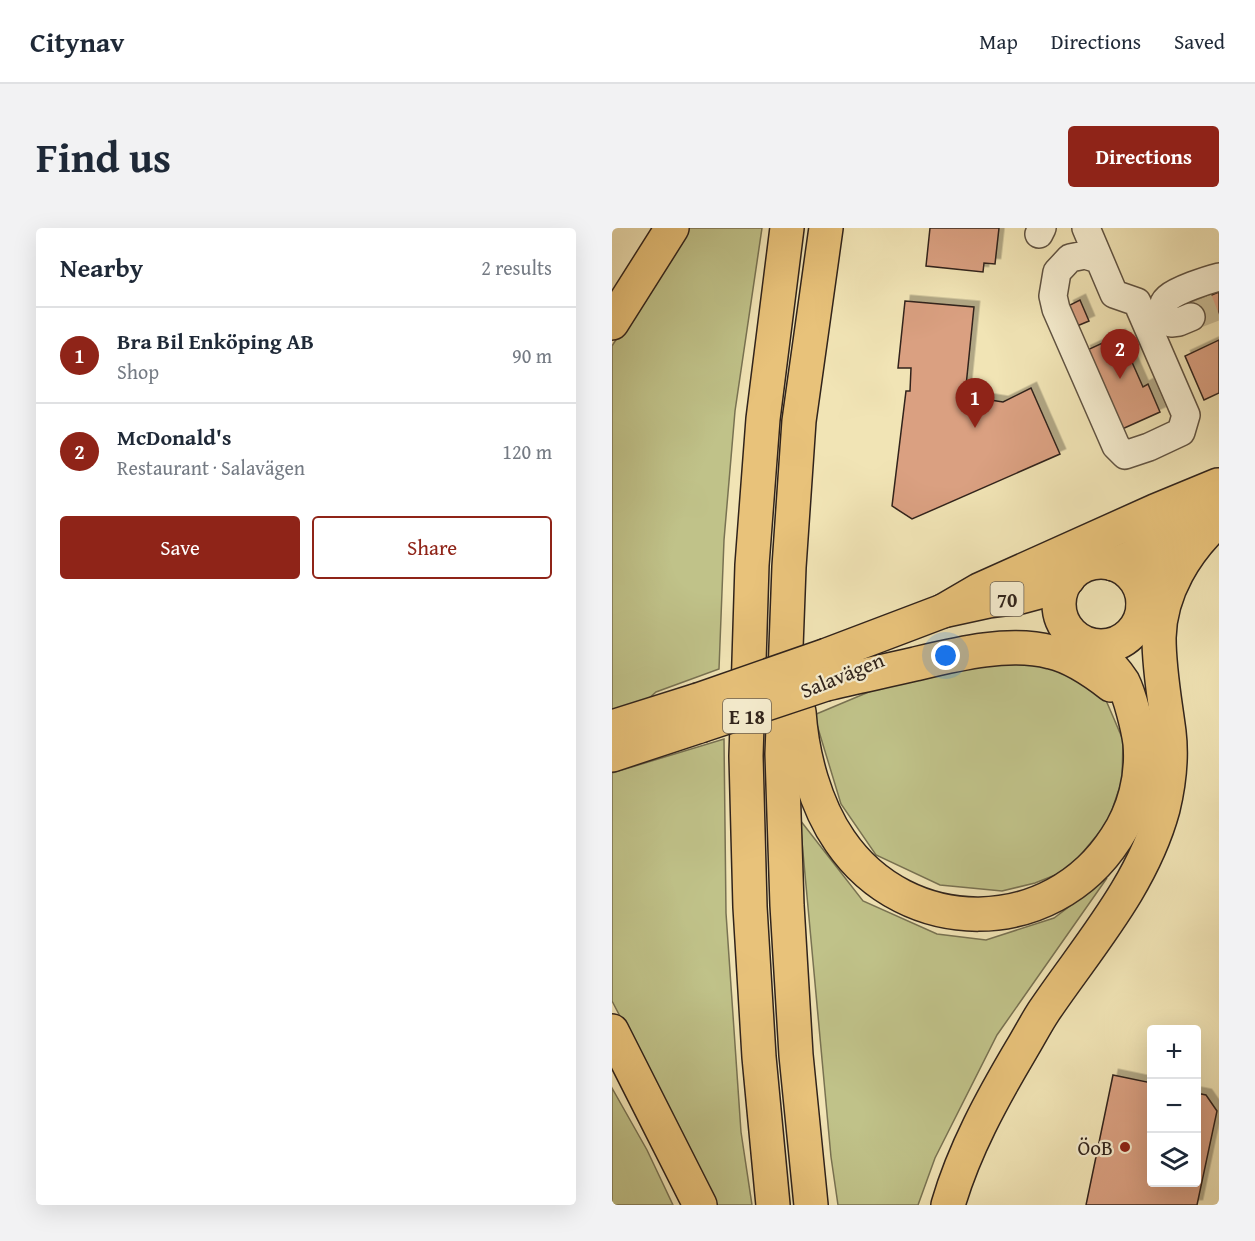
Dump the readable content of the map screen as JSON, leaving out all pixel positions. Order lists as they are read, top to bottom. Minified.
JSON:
{"streets":{"main road":["70","Salavägen","E 18"]},"places":["ÖoB"],"page":{"header":"Citynav","nav":["Map","Directions","Saved"],"title":"Find us","buttons":["Directions",["Save","Share"]],"heading":["Nearby","2 results"],"list":[{"mark":"1","name":"Bra Bil Enköping AB","note":"Shop","value":"90 m"},{"mark":"2","name":"McDonald's","note":"Restaurant · Salavägen","value":"120 m"}],"pins":["2","1"],"map_buttons":["+","−"]}}
